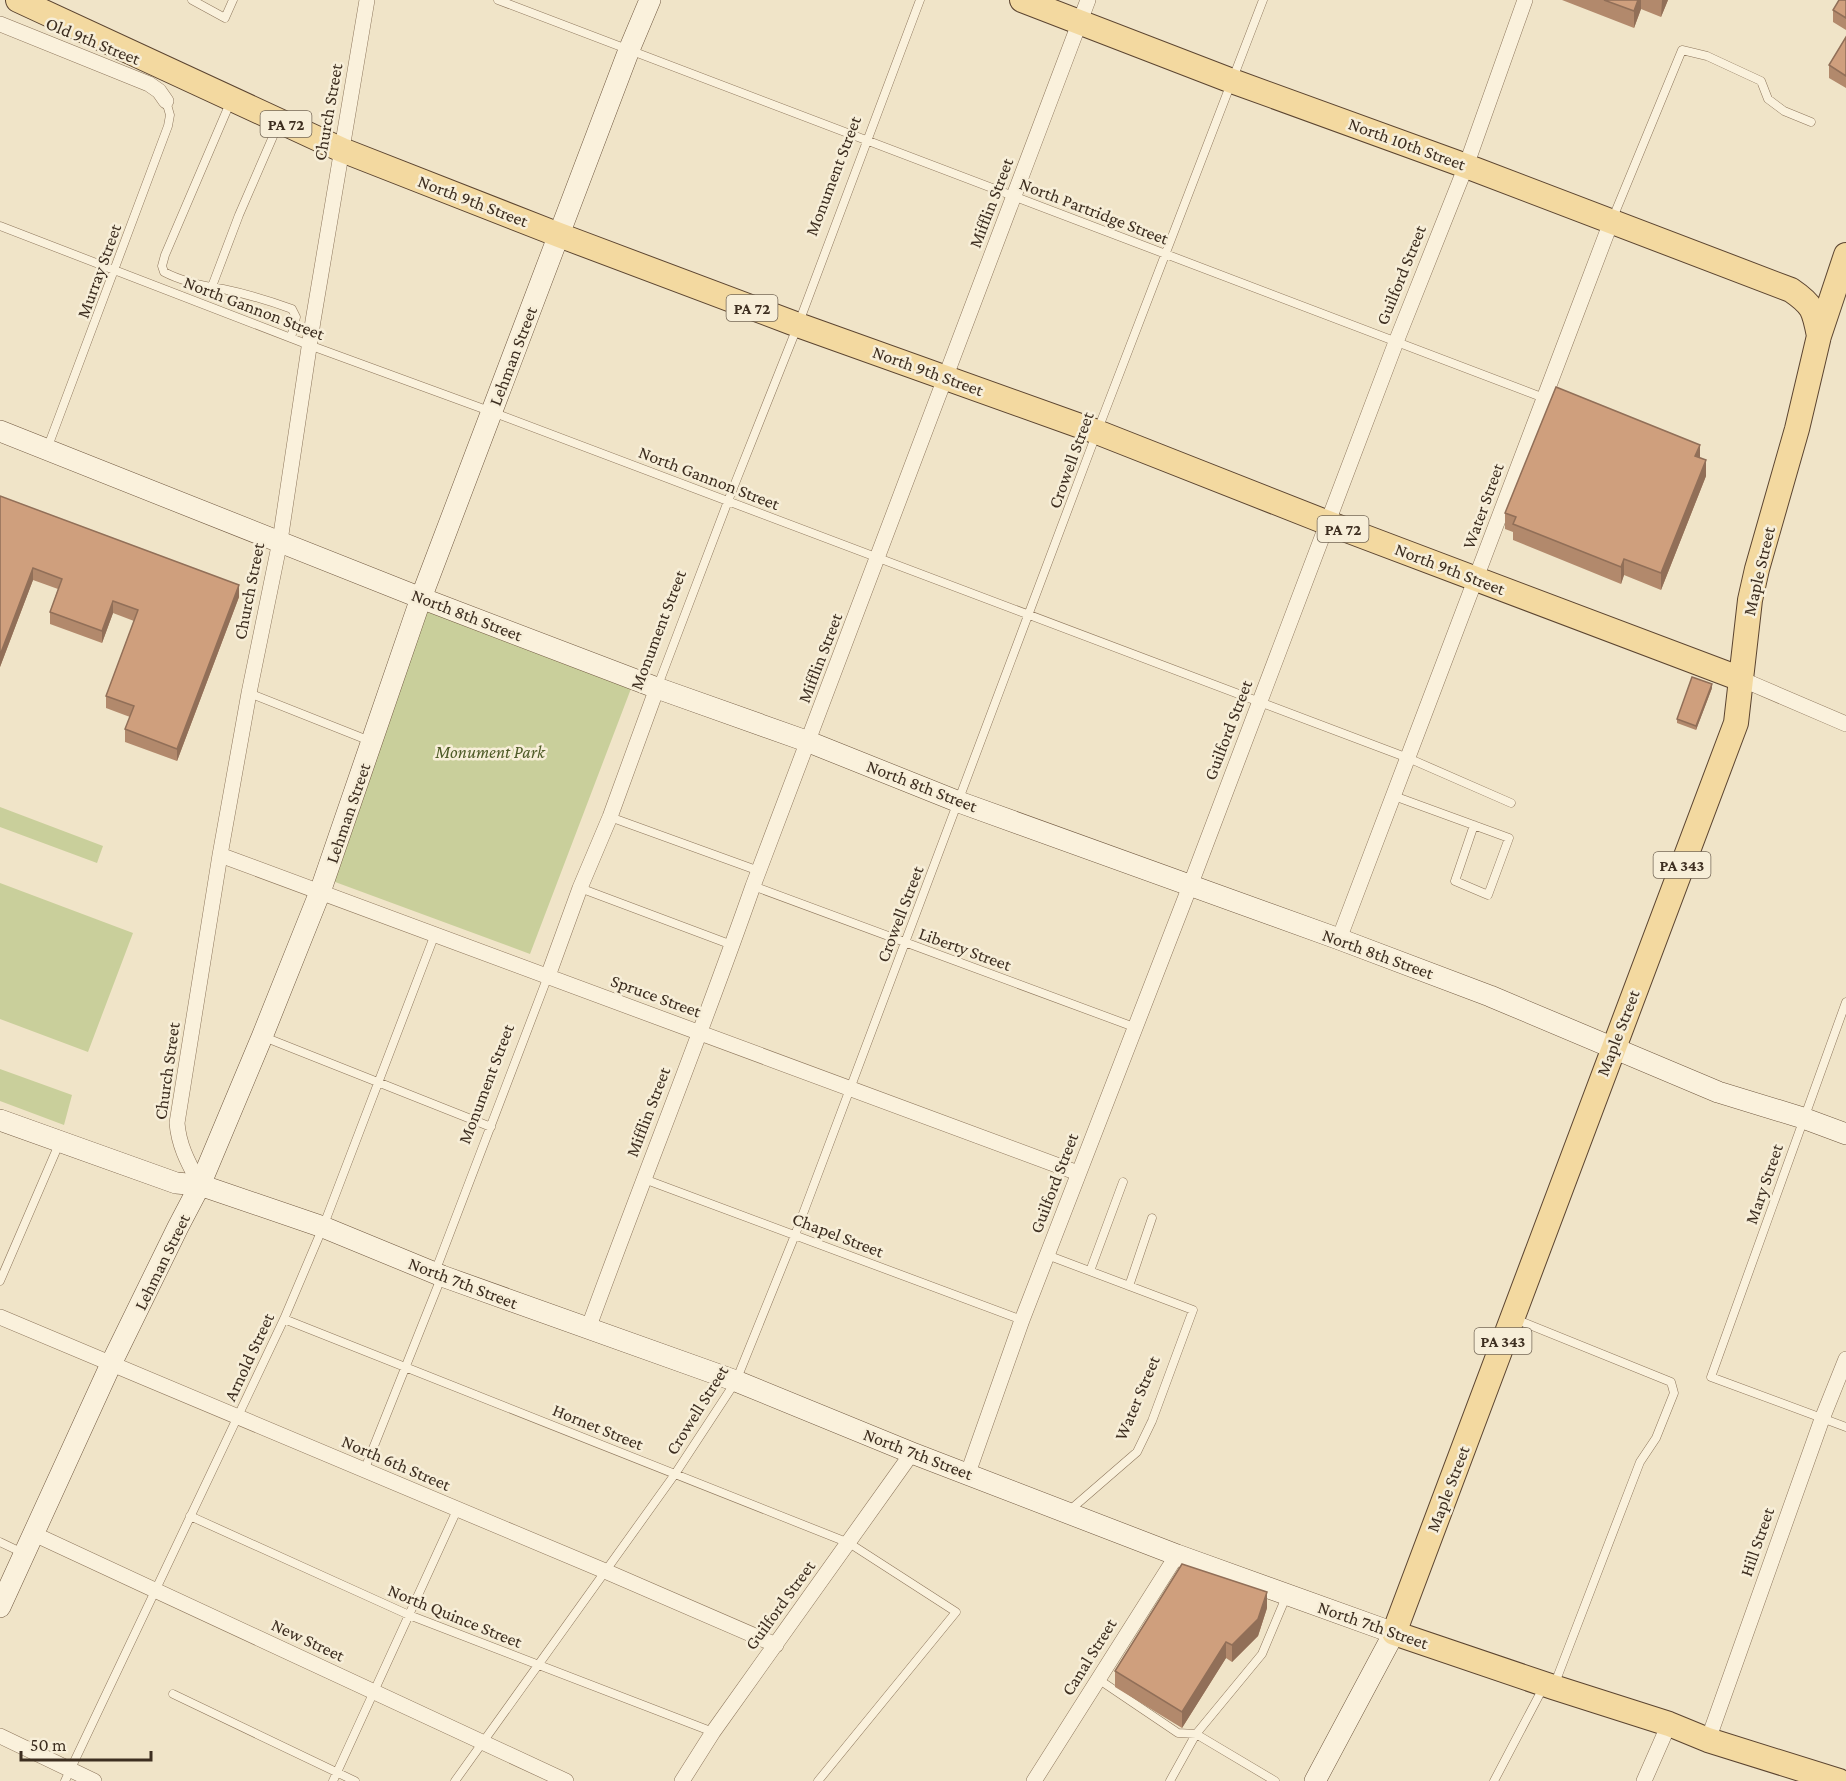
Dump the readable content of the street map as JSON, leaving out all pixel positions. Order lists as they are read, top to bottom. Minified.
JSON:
{"streets":{"main road":["PA 72","North 10th Street","North 9th Street","Maple Street","PA 343","North 7th Street"],"street":["Old 9th Street","Church Street","Monument Street","Mifflin Street","Guilford Street","Lehman Street","Water Street","North 8th Street","Spruce Street","North 6th Street","Hill Street","New Street","Canal Street"],"lane":["North Partridge Street","Murray Street","North Gannon Street","Crowell Street","Liberty Street","Mary Street","Chapel Street","Arnold Street","Hornet Street","North Quince Street"]},"crossings":[["Old 9th Street","Murray Street"],["Church Street","North 9th Street"],["Church Street","North Gannon Street"],["Church Street","Lehman Street"],["Church Street","North 8th Street"],["Church Street","Spruce Street"],["Church Street","North 7th Street"],["North 10th Street","Mifflin Street"],["North 10th Street","Guilford Street"],["North 10th Street","Crowell Street"],["North 10th Street","Water Street"],["North 10th Street","Maple Street"],["Monument Street","North 9th Street"],["Monument Street","North Partridge Street"],["Monument Street","North Gannon Street"],["Monument Street","North 8th Street"],["Monument Street","Spruce Street"],["Monument Street","North 7th Street"],["Monument Street","Hornet Street"],["Monument Street","North 6th Street"],["North 9th Street","Mifflin Street"],["North 9th Street","Guilford Street"],["North 9th Street","Lehman Street"],["North 9th Street","Crowell Street"],["North 9th Street","Water Street"],["North 9th Street","Maple Street"],["Mifflin Street","North Partridge Street"],["Mifflin Street","North Gannon Street"],["Mifflin Street","North 8th Street"],["Mifflin Street","Liberty Street"],["Mifflin Street","Spruce Street"],["Mifflin Street","Chapel Street"],["Mifflin Street","North 7th Street"],["North Partridge Street","Guilford Street"],["North Partridge Street","Lehman Street"],["North Partridge Street","Crowell Street"],["North Partridge Street","Water Street"],["Murray Street","North Gannon Street"],["Murray Street","North 8th Street"],["Guilford Street","North Gannon Street"],["Guilford Street","North 8th Street"],["Guilford Street","Liberty Street"],["Guilford Street","Spruce Street"],["Guilford Street","Chapel Street"],["Guilford Street","North 7th Street"],["Guilford Street","Hornet Street"],["Guilford Street","North 6th Street"],["Guilford Street","North Quince Street"],["North Gannon Street","Lehman Street"],["North Gannon Street","Crowell Street"],["North Gannon Street","Water Street"],["Lehman Street","North 8th Street"],["Lehman Street","Spruce Street"],["Lehman Street","North 7th Street"],["Lehman Street","North 6th Street"],["Lehman Street","New Street"],["Crowell Street","North 8th Street"],["Crowell Street","Liberty Street"],["Crowell Street","Spruce Street"],["Crowell Street","Chapel Street"],["Crowell Street","North 7th Street"],["Crowell Street","Hornet Street"],["Crowell Street","North 6th Street"],["Crowell Street","North Quince Street"],["Crowell Street","New Street"],["Water Street","North 8th Street"],["Water Street","North 7th Street"],["Maple Street","North 8th Street"],["Maple Street","North 7th Street"],["North 8th Street","Mary Street"],["Spruce Street","Arnold Street"],["Mary Street","Hill Street"],["North 7th Street","Arnold Street"],["North 7th Street","Hill Street"],["North 7th Street","Canal Street"],["Arnold Street","Hornet Street"],["Arnold Street","North 6th Street"],["Arnold Street","North Quince Street"],["Arnold Street","New Street"]],"parks":["Monument Park"],"scale_bar":"50 m"}
